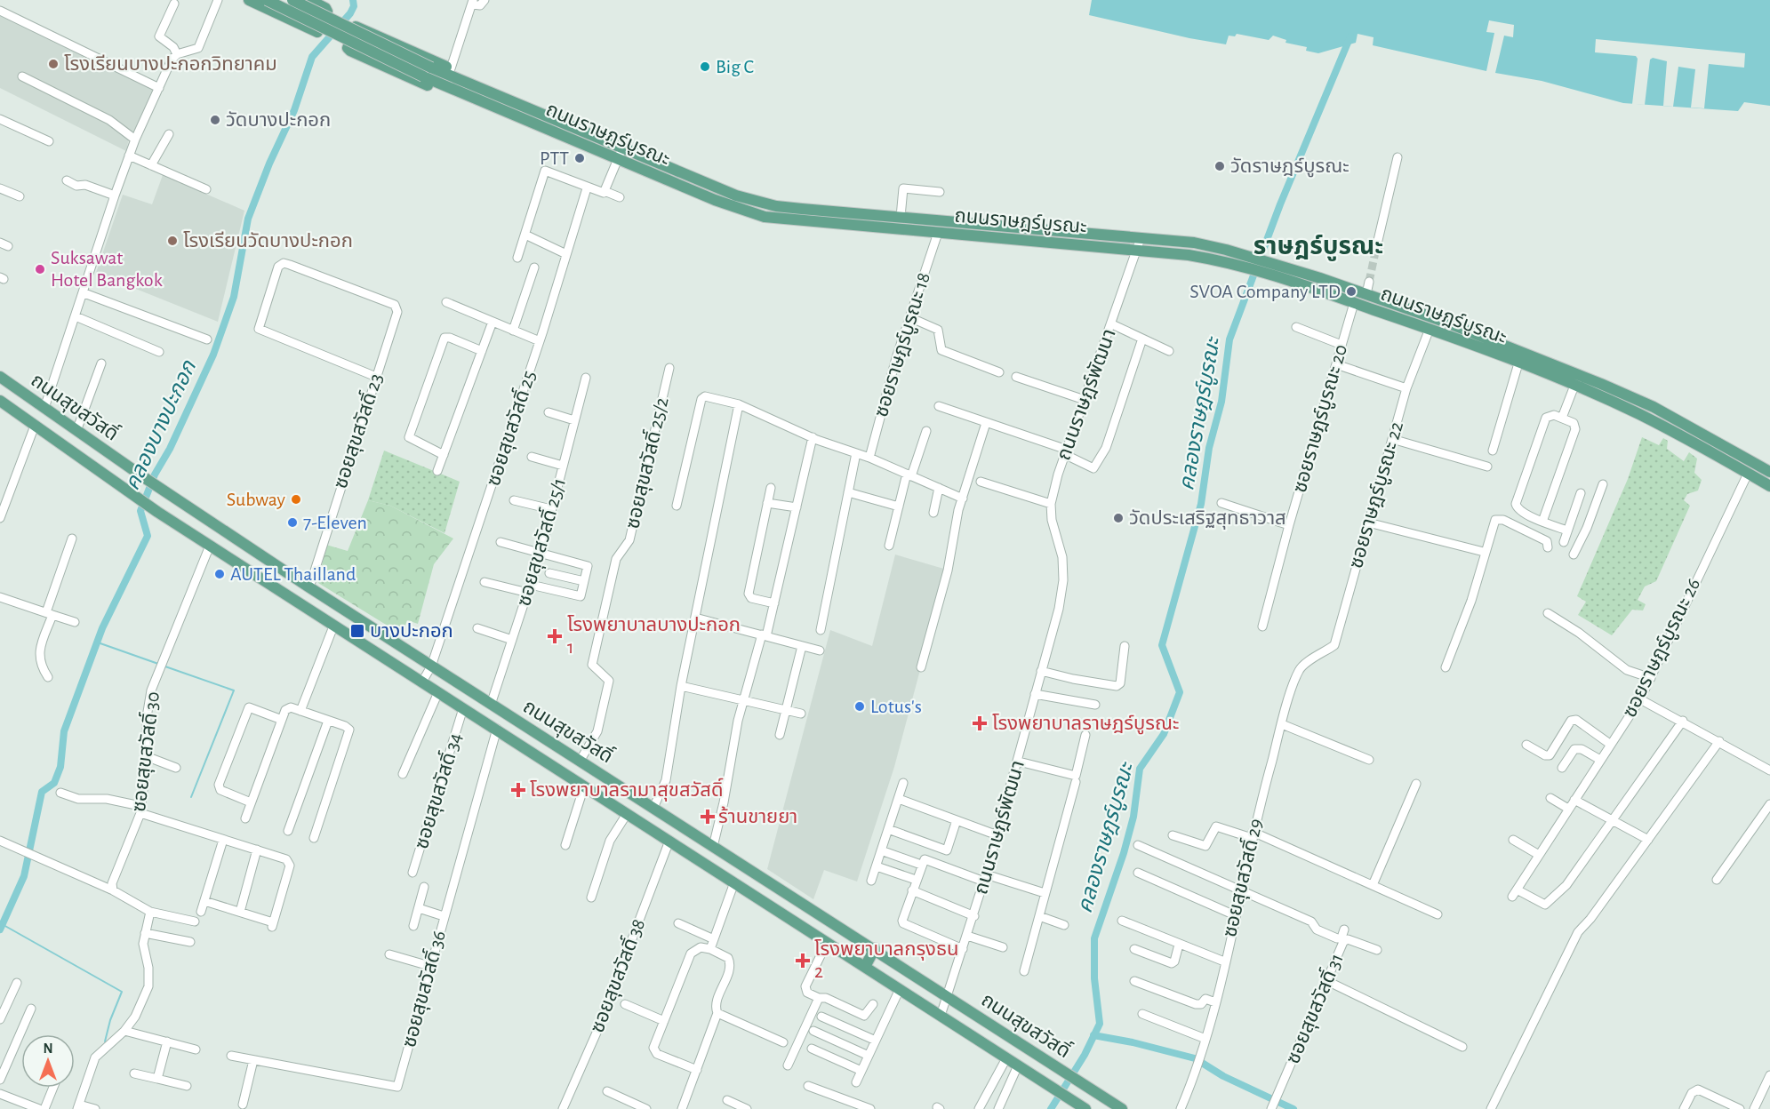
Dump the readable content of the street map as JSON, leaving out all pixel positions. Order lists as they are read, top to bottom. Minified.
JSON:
{"streets":{"main road":["ถนนราษฎร์บูรณะ","ถนนสุขสวัสดิ์"],"street":["ซอยราษฎร์บูรณะ 18","ถนนราษฎร์พัฒนา","ซอยราษฎร์บูรณะ 20","ซอยสุขสวัสดิ์ 25","ซอยสุขสวัสดิ์ 23","ซอยสุขสวัสดิ์ 25/2","ซอยราษฎร์บูรณะ 22","ซอยสุขสวัสดิ์ 25/1","ซอยราษฎร์บูรณะ 26","ซอยสุขสวัสดิ์ 30","ซอยสุขสวัสดิ์ 34","ซอยสุขสวัสดิ์ 29","ซอยสุขสวัสดิ์ 38","ซอยสุขสวัสดิ์ 36","ซอยสุขสวัสดิ์ 31"]},"crossings":[["ถนนราษฎร์บูรณะ","ซอยราษฎร์บูรณะ 18"],["ถนนราษฎร์บูรณะ","ถนนราษฎร์พัฒนา"],["ถนนราษฎร์บูรณะ","ซอยราษฎร์บูรณะ 20"],["ถนนราษฎร์บูรณะ","ซอยราษฎร์บูรณะ 22"],["ถนนราษฎร์บูรณะ","ซอยราษฎร์บูรณะ 26"],["ถนนราษฎร์พัฒนา","ถนนสุขสวัสดิ์"],["ถนนสุขสวัสดิ์","ซอยสุขสวัสดิ์ 25"],["ถนนสุขสวัสดิ์","ซอยสุขสวัสดิ์ 23"],["ถนนสุขสวัสดิ์","ซอยสุขสวัสดิ์ 25/2"],["ถนนสุขสวัสดิ์","ซอยสุขสวัสดิ์ 25/1"],["ถนนสุขสวัสดิ์","ซอยสุขสวัสดิ์ 30"],["ถนนสุขสวัสดิ์","ซอยสุขสวัสดิ์ 34"],["ถนนสุขสวัสดิ์","ซอยสุขสวัสดิ์ 38"],["ถนนสุขสวัสดิ์","ซอยสุขสวัสดิ์ 36"],["ซอยราษฎร์บูรณะ 22","ซอยสุขสวัสดิ์ 29"]],"districts":["ราษฎร์บูรณะ"],"water":["คลองราษฎร์บูรณะ","คลองบางปะกอก"],"places":{"other":["โรงเรียนบางปะกอกวิทยาคม","Big C","วัดบางปะกอก","PTT","วัดราษฎร์บูรณะ","โรงเรียนวัดบางปะกอก","Suksawat Hotel Bangkok","SVOA Company LTD","Subway","วัดประเสริฐสุทธาวาส","7-Eleven","AUTEL Thailland","Lotus's"],"transit":["บางปะกอก"],"health":["โรงพยาบาลบางปะกอก 1","โรงพยาบาลราษฎร์บูรณะ","โรงพยาบาลรามาสุขสวัสดิ์","ร้านขายยา","โรงพยาบาลกรุงธน 2"]},"north":"top"}
